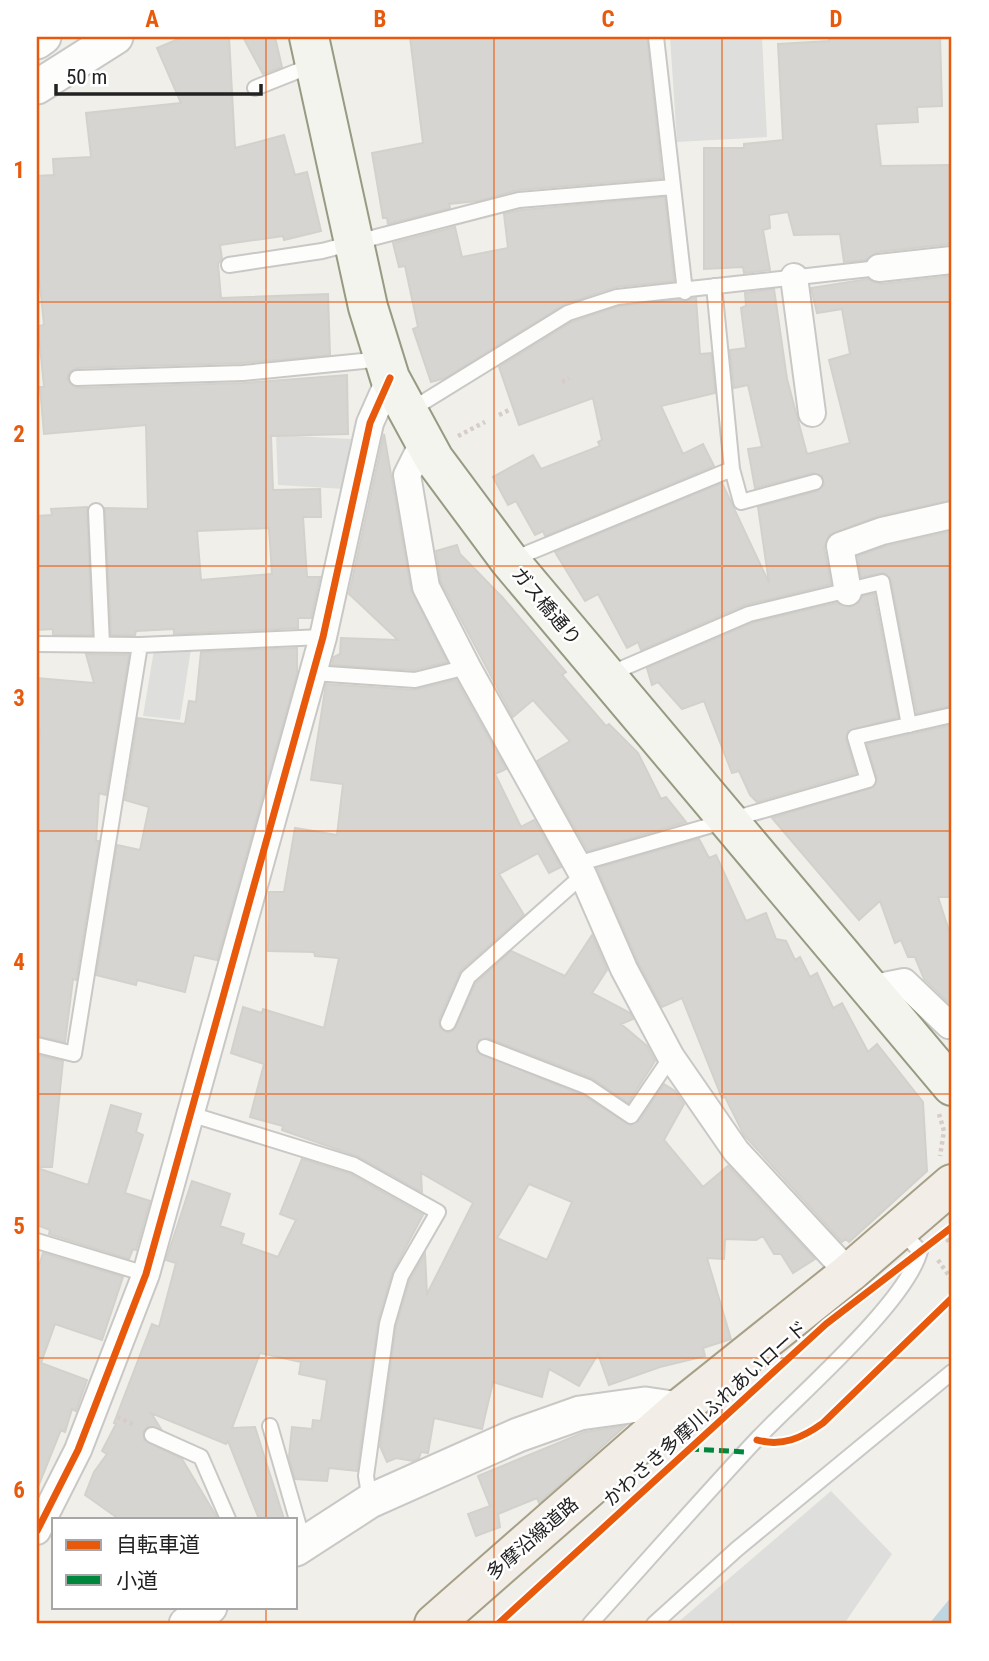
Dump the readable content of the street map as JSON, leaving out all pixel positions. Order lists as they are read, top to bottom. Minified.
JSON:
{"streets":{"main road":["ガス橋通り","多摩沿線道路"],"cycle path":["かわさき多摩川ふれあいロード"]},"legend":["自転車道","小道"],"scale_bar":"50 m","grid":{"columns":["A","B","C","D"],"rows":["1","2","3","4","5","6"]}}
